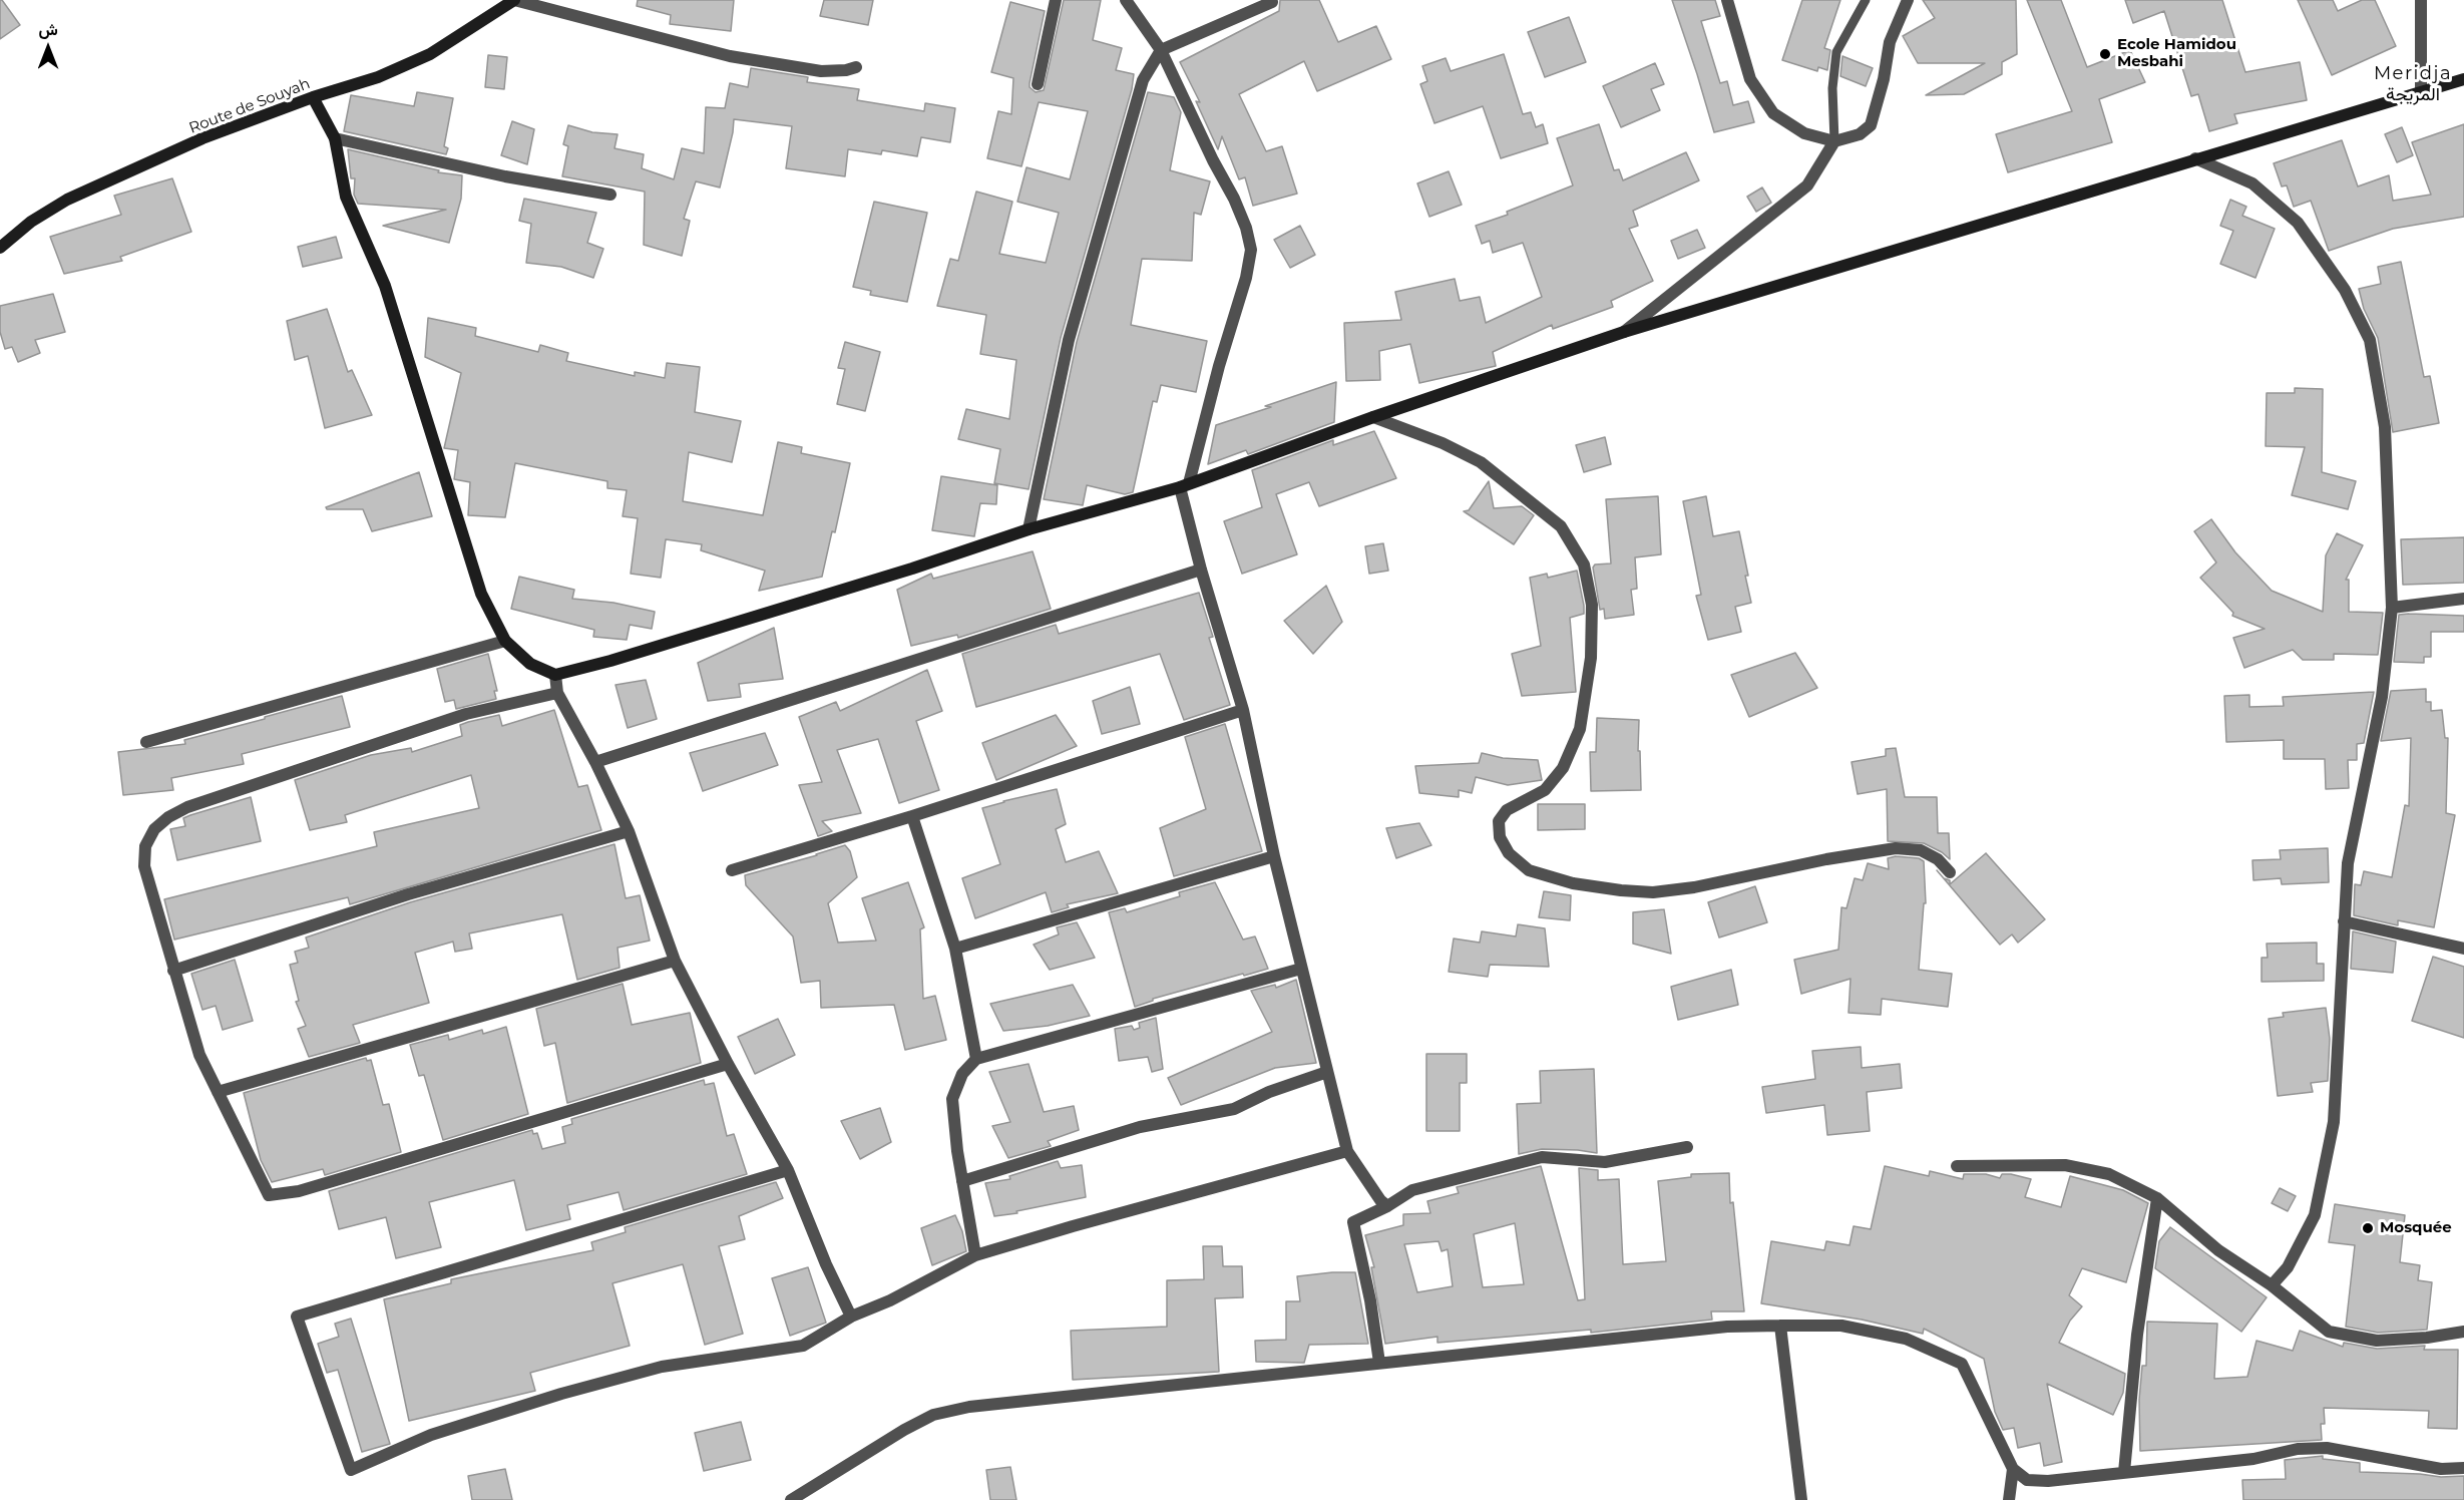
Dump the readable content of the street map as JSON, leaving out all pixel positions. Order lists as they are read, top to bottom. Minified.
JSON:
{"streets":{"street":["Route de Souyah"]},"districts":["Meridja المريجة"],"places":["Ecole Hamidou Mesbahi","Mosquée"],"north":"top"}
